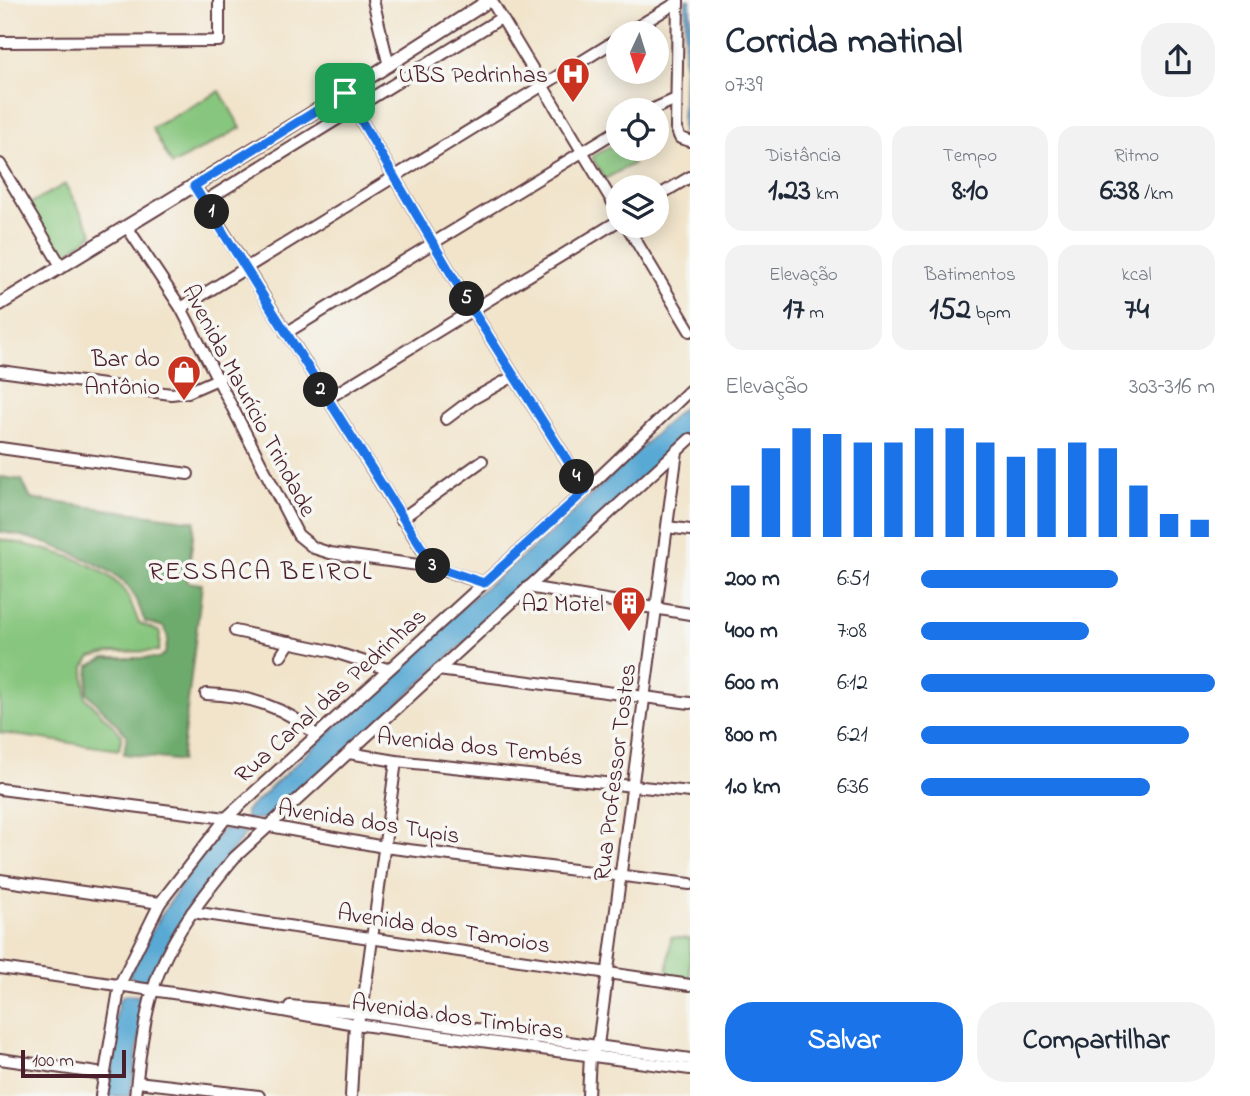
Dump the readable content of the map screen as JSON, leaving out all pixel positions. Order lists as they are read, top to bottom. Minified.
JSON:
{"streets":{"street":["Avenida Maurício Trindade","Rua Canal das Pedrinhas","Avenida dos Tembés","Rua Professor Tostes","Avenida dos Tupis","Avenida dos Tamoios","Avenida dos Timbiras"]},"crossings":[["Avenida Maurício Trindade","Rua Canal das Pedrinhas"],["Rua Canal das Pedrinhas","Avenida dos Tupis"],["Rua Canal das Pedrinhas","Avenida dos Timbiras"],["Avenida dos Tembés","Rua Professor Tostes"],["Rua Professor Tostes","Avenida dos Tupis"],["Rua Professor Tostes","Avenida dos Tamoios"],["Rua Professor Tostes","Avenida dos Timbiras"]],"districts":["RESSACA BEIROL"],"places":{"hospital":["UBS Pedrinhas"],"shop":["Bar do Antônio"],"building":["A2 Motel"]},"scale_bar":"100 m","north":"bottom","page":{"heading":["Corrida matinal","07:39"],"stats":[["Distância","1.23 km"],["Tempo","8:10"],["Ritmo","6:38 /km"],["Elevação","17 m"],["Batimentos","152 bpm"],["kcal","74"]],"pins":["1","5","2","4","3"],"chart":["Elevação","303–316 m"],"list":[{"name":"200 m","note":"6:51"},{"name":"400 m","note":"7:08"},{"name":"600 m","note":"6:12"},{"name":"800 m","note":"6:21"},{"name":"1.0 km","note":"6:36"}],"buttons":["Salvar","Compartilhar"],"scale":"100 m"}}
